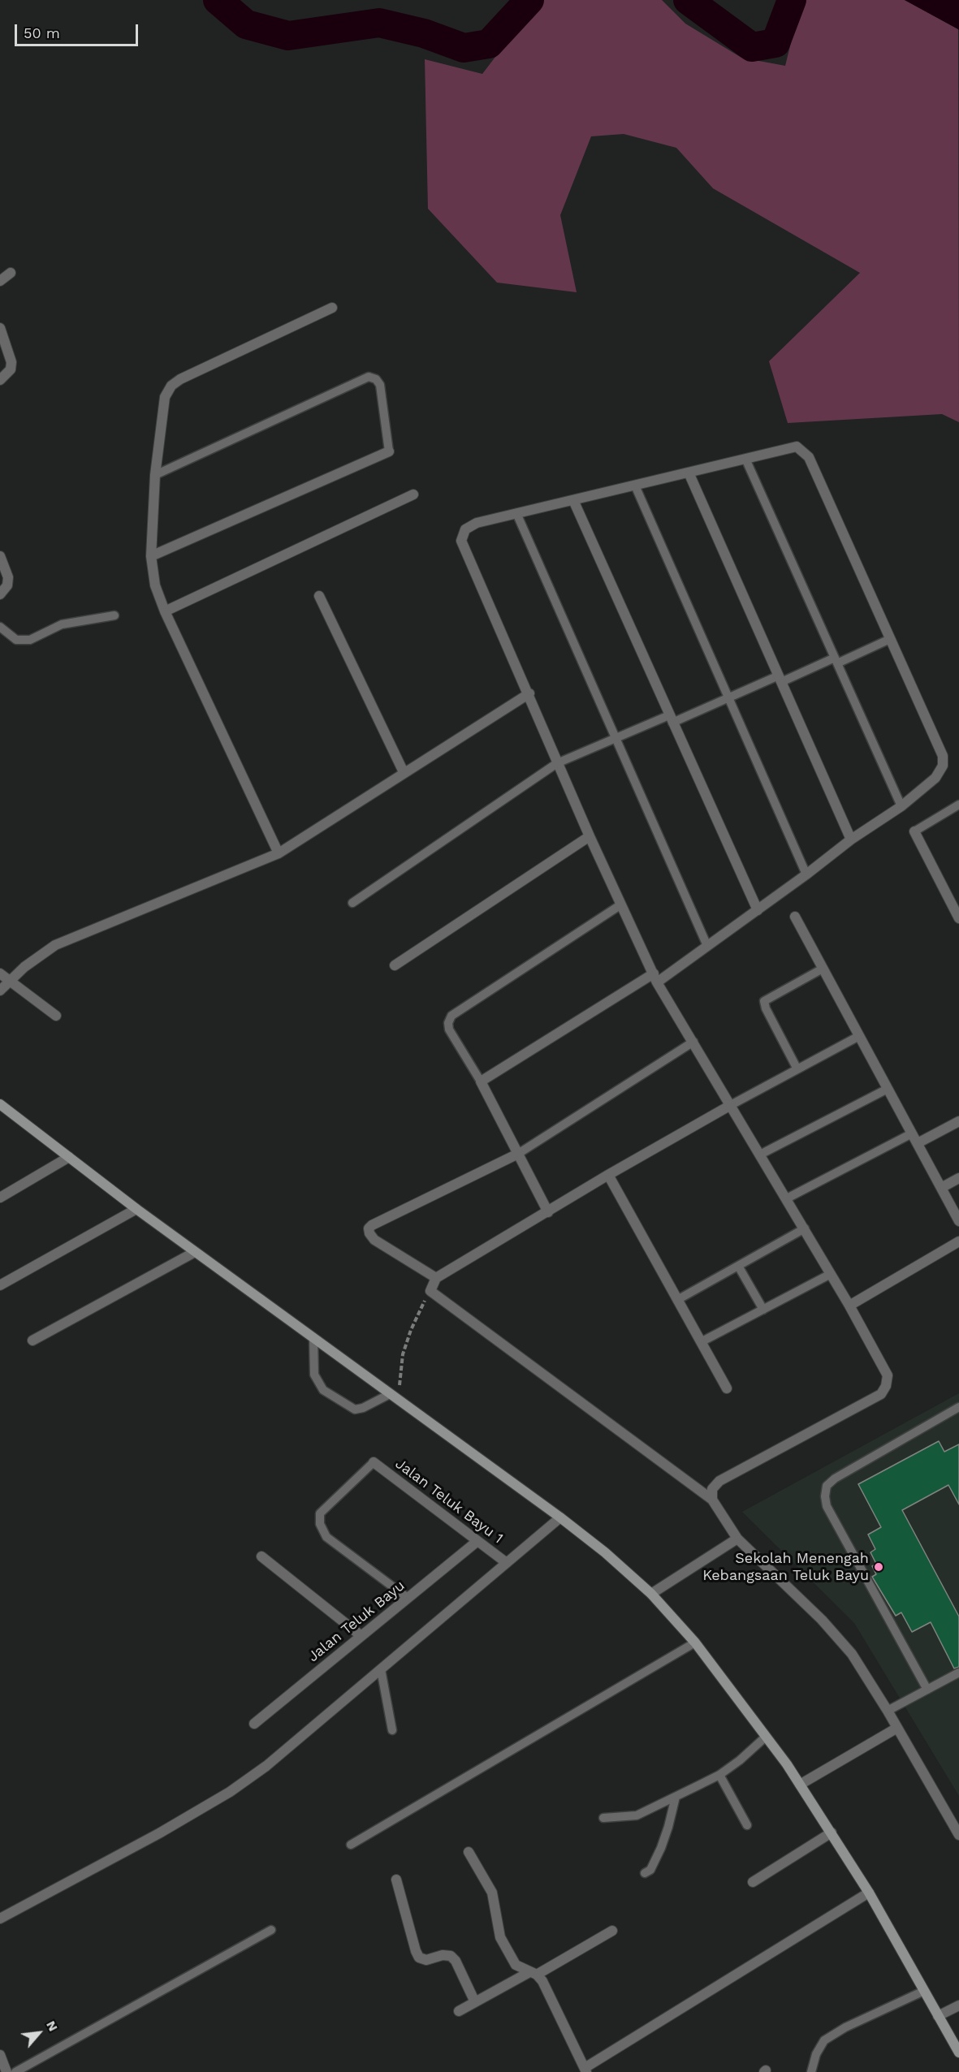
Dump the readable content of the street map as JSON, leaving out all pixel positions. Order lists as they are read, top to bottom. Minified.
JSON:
{"streets":{"street":["Jalan Teluk Bayu 1","Jalan Teluk Bayu"]},"crossings":[["Jalan Teluk Bayu 1","Jalan Teluk Bayu"]],"places":["Sekolah Menengah Kebangsaan Teluk Bayu"],"scale_bar":"50 m","north":"top right"}
